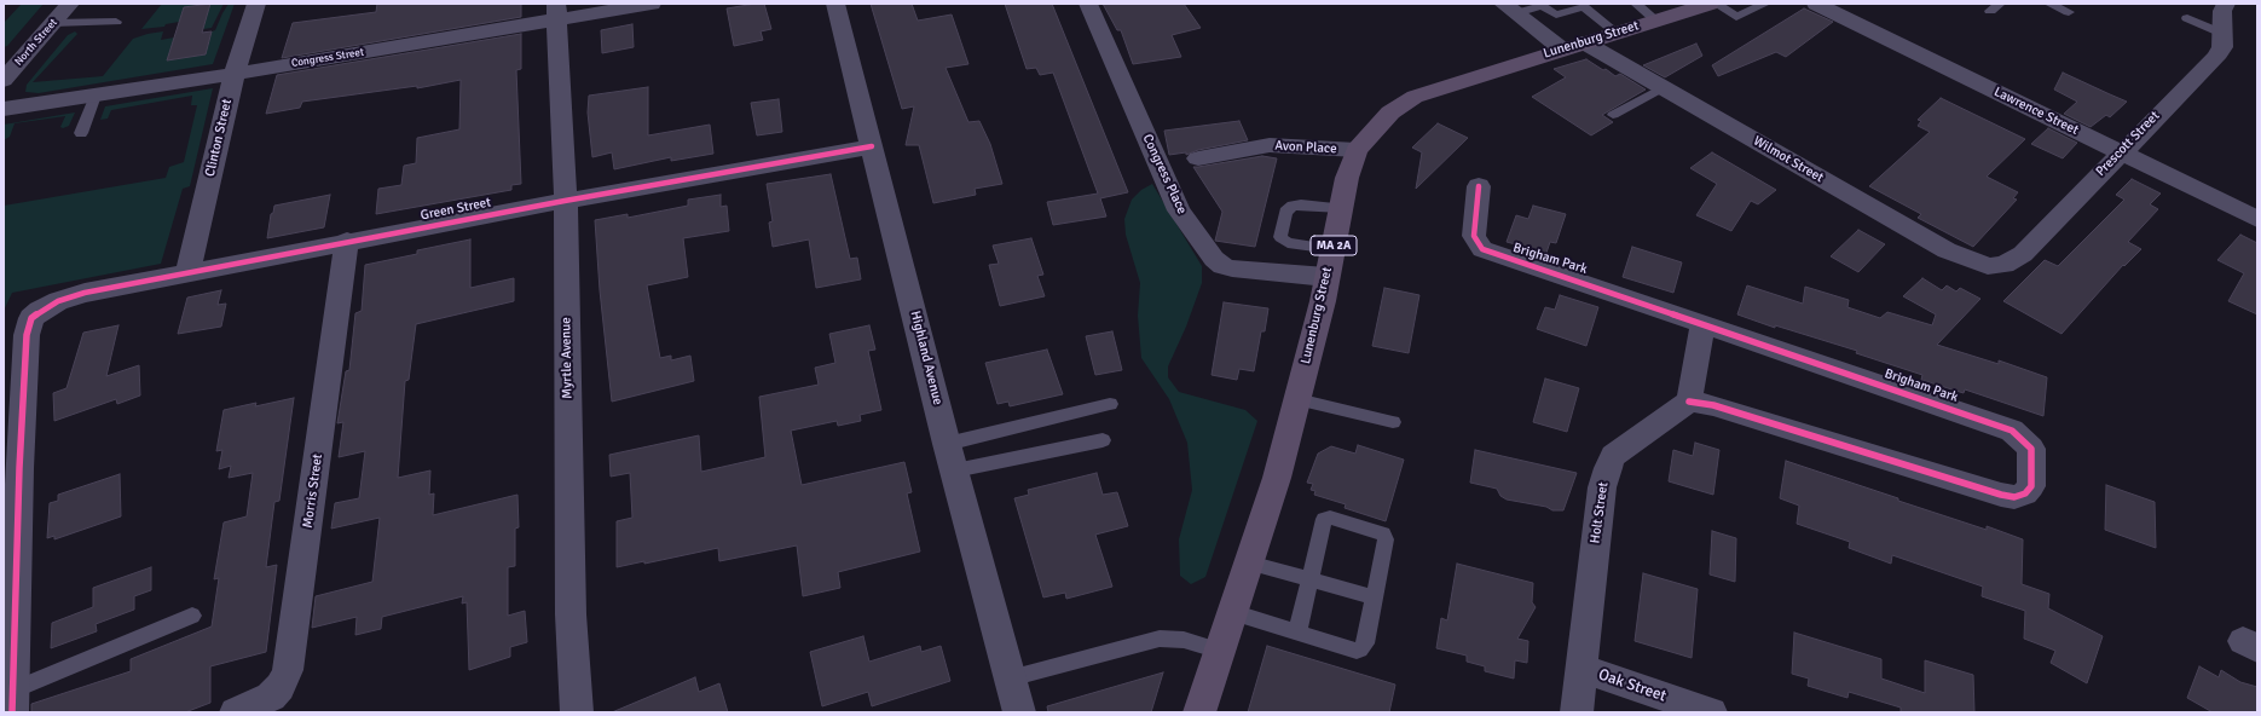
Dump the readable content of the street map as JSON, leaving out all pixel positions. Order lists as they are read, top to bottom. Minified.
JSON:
{"streets":{"main road":["Lunenburg Street","MA 2A"],"street":["North Street","Congress Street","Lawrence Street","Clinton Street","Prescott Street","Avon Place","Wilmot Street","Congress Place","Green Street","Brigham Park","Myrtle Avenue","Highland Avenue","Morris Street","Holt Street","Oak Street"]},"crossings":[["Lunenburg Street","Avon Place"],["Lunenburg Street","Wilmot Street"],["Lunenburg Street","Congress Place"],["Congress Street","Clinton Street"],["Congress Street","Myrtle Avenue"],["Lawrence Street","Prescott Street"],["Clinton Street","Green Street"],["Prescott Street","Wilmot Street"],["Green Street","Myrtle Avenue"],["Green Street","Highland Avenue"],["Green Street","Morris Street"],["Brigham Park","Holt Street"],["Holt Street","Oak Street"]]}
